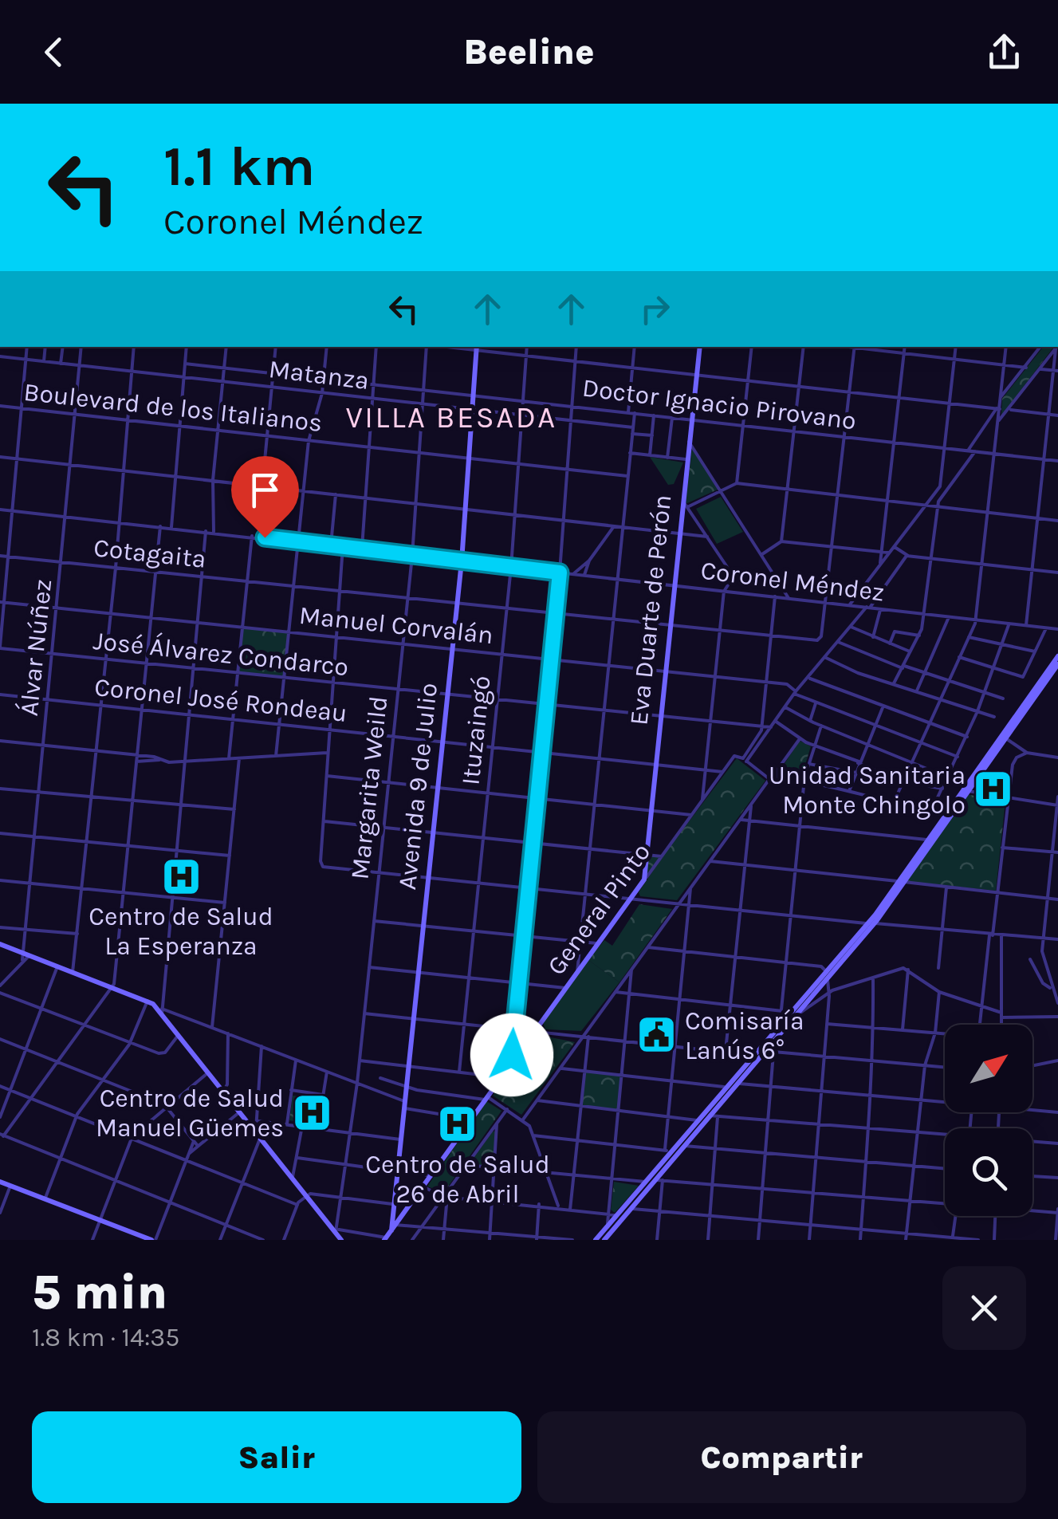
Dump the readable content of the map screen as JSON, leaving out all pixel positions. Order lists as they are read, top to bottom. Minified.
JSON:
{"streets":{"main road":["Eva Duarte de Perón","Avenida 9 de Julio","General Pinto"],"street":["Matanza","Doctor Ignacio Pirovano","Boulevard de los Italianos","Cotagaita","Coronel Méndez","Manuel Corvalán","Álvar Núñez","José Álvarez Condarco","Coronel José Rondeau","Ituzaingó","Margarita Weild"]},"crossings":[["Matanza","Álvar Núñez"],["Matanza","Ituzaingó"],["Matanza","Avenida 9 de Julio"],["Matanza","Margarita Weild"],["Doctor Ignacio Pirovano","Eva Duarte de Perón"],["Doctor Ignacio Pirovano","Ituzaingó"],["Doctor Ignacio Pirovano","Avenida 9 de Julio"],["Doctor Ignacio Pirovano","Margarita Weild"],["Boulevard de los Italianos","Álvar Núñez"],["Boulevard de los Italianos","Ituzaingó"],["Boulevard de los Italianos","Avenida 9 de Julio"],["Boulevard de los Italianos","Margarita Weild"],["Cotagaita","Coronel Méndez"],["Cotagaita","Eva Duarte de Perón"],["Cotagaita","Álvar Núñez"],["Cotagaita","Ituzaingó"],["Cotagaita","Avenida 9 de Julio"],["Cotagaita","Margarita Weild"],["Coronel Méndez","Eva Duarte de Perón"],["Coronel Méndez","Álvar Núñez"],["Coronel Méndez","Ituzaingó"],["Coronel Méndez","Avenida 9 de Julio"],["Coronel Méndez","Margarita Weild"],["Coronel Méndez","General Pinto"],["Eva Duarte de Perón","Manuel Corvalán"],["Eva Duarte de Perón","José Álvarez Condarco"],["Eva Duarte de Perón","Coronel José Rondeau"],["Eva Duarte de Perón","General Pinto"],["Manuel Corvalán","Álvar Núñez"],["Manuel Corvalán","Ituzaingó"],["Manuel Corvalán","Avenida 9 de Julio"],["Manuel Corvalán","Margarita Weild"],["Manuel Corvalán","General Pinto"],["Álvar Núñez","José Álvarez Condarco"],["Álvar Núñez","Coronel José Rondeau"],["José Álvarez Condarco","Ituzaingó"],["José Álvarez Condarco","Avenida 9 de Julio"],["José Álvarez Condarco","Margarita Weild"],["José Álvarez Condarco","General Pinto"],["Coronel José Rondeau","Ituzaingó"],["Coronel José Rondeau","Avenida 9 de Julio"],["Coronel José Rondeau","Margarita Weild"],["Coronel José Rondeau","General Pinto"],["Avenida 9 de Julio","General Pinto"]],"districts":["VILLA BESADA"],"places":{"hospital":["Unidad Sanitaria Monte Chingolo","Centro de Salud La Esperanza","Centro de Salud Manuel Güemes","Centro de Salud 26 de Abril"],"public building":["Comisaría Lanús 6°"]},"north":"top right","page":{"header":"Beeline","turn":["1.1 km","Coronel Méndez"],"heading":["5 min","1.8 km · 14:35"],"buttons":["Salir","Compartir"]}}
